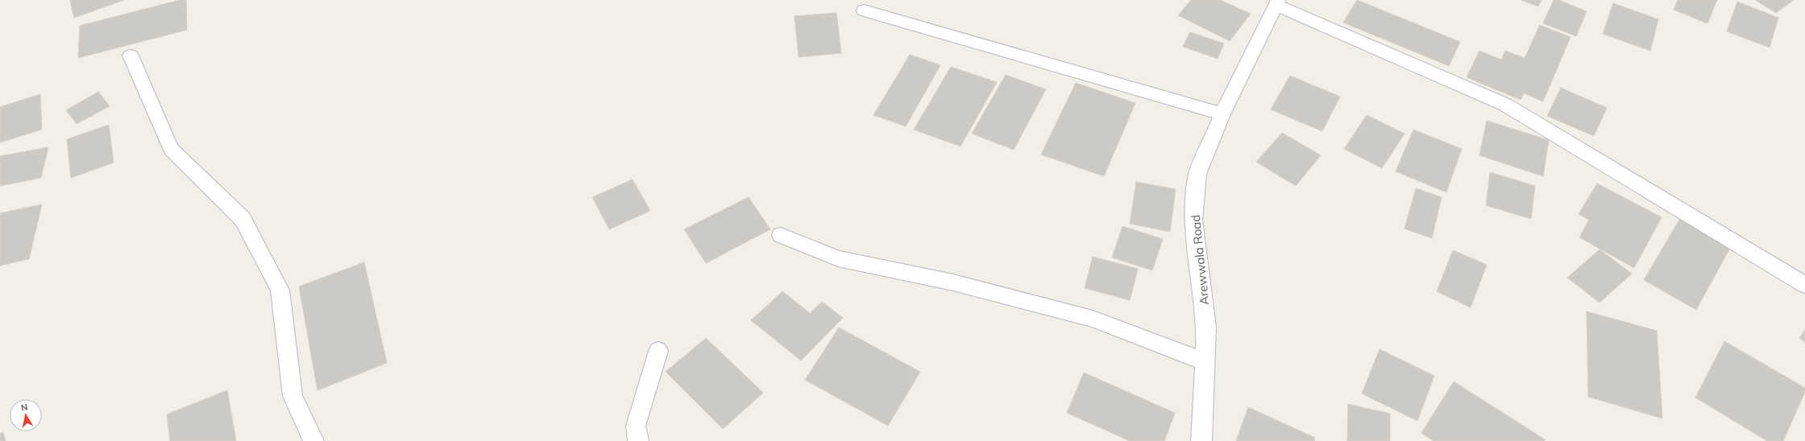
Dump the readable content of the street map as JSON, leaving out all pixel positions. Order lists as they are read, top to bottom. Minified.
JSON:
{"streets":{"street":["Arewwala Road"]},"north":"top"}
